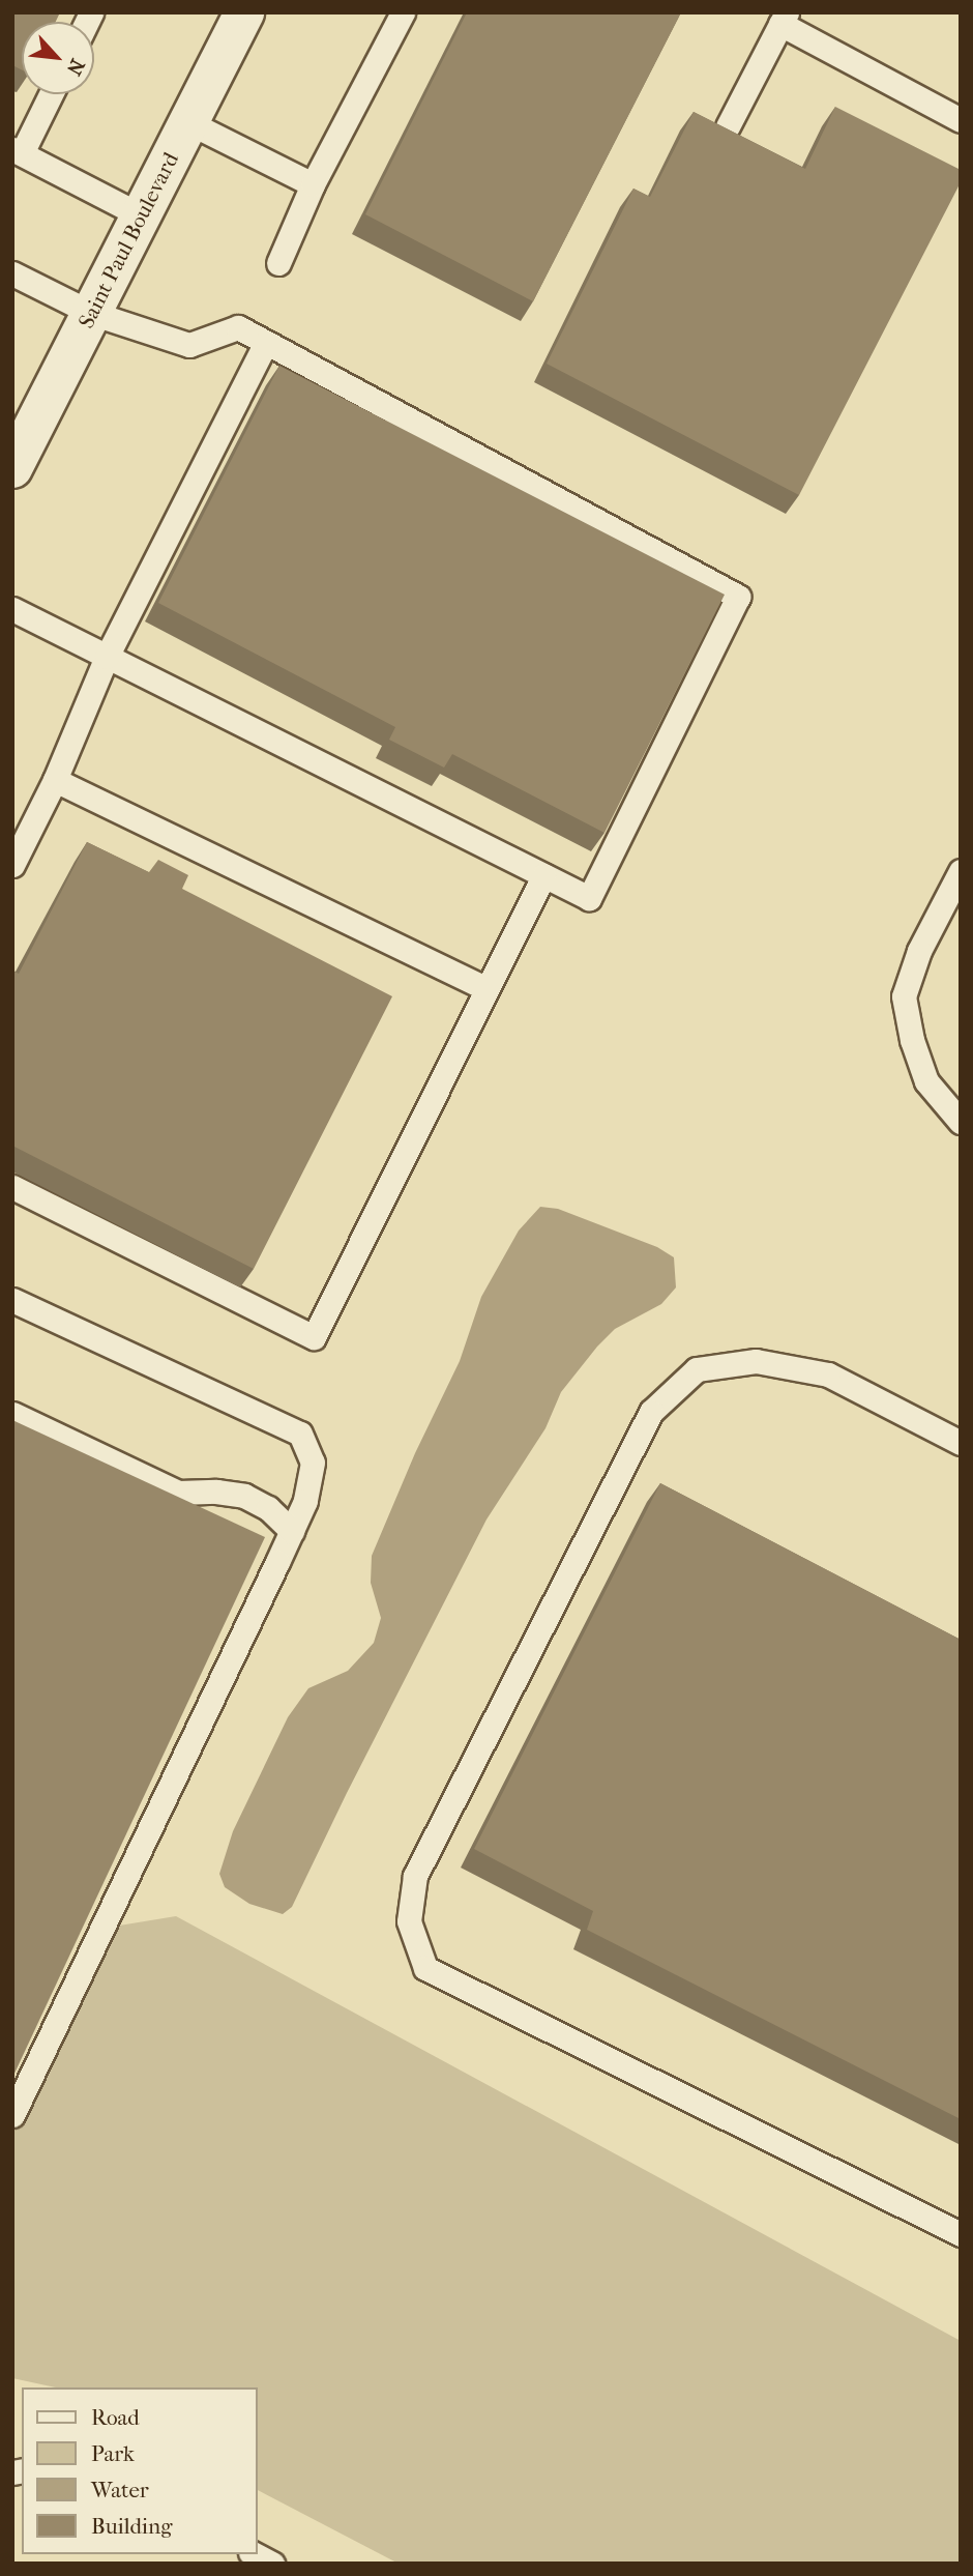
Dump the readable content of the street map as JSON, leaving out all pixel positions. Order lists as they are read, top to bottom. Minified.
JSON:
{"streets":{"street":["Saint Paul Boulevard"]},"legend":["Road","Park","Water","Building"],"north":"bottom right"}
